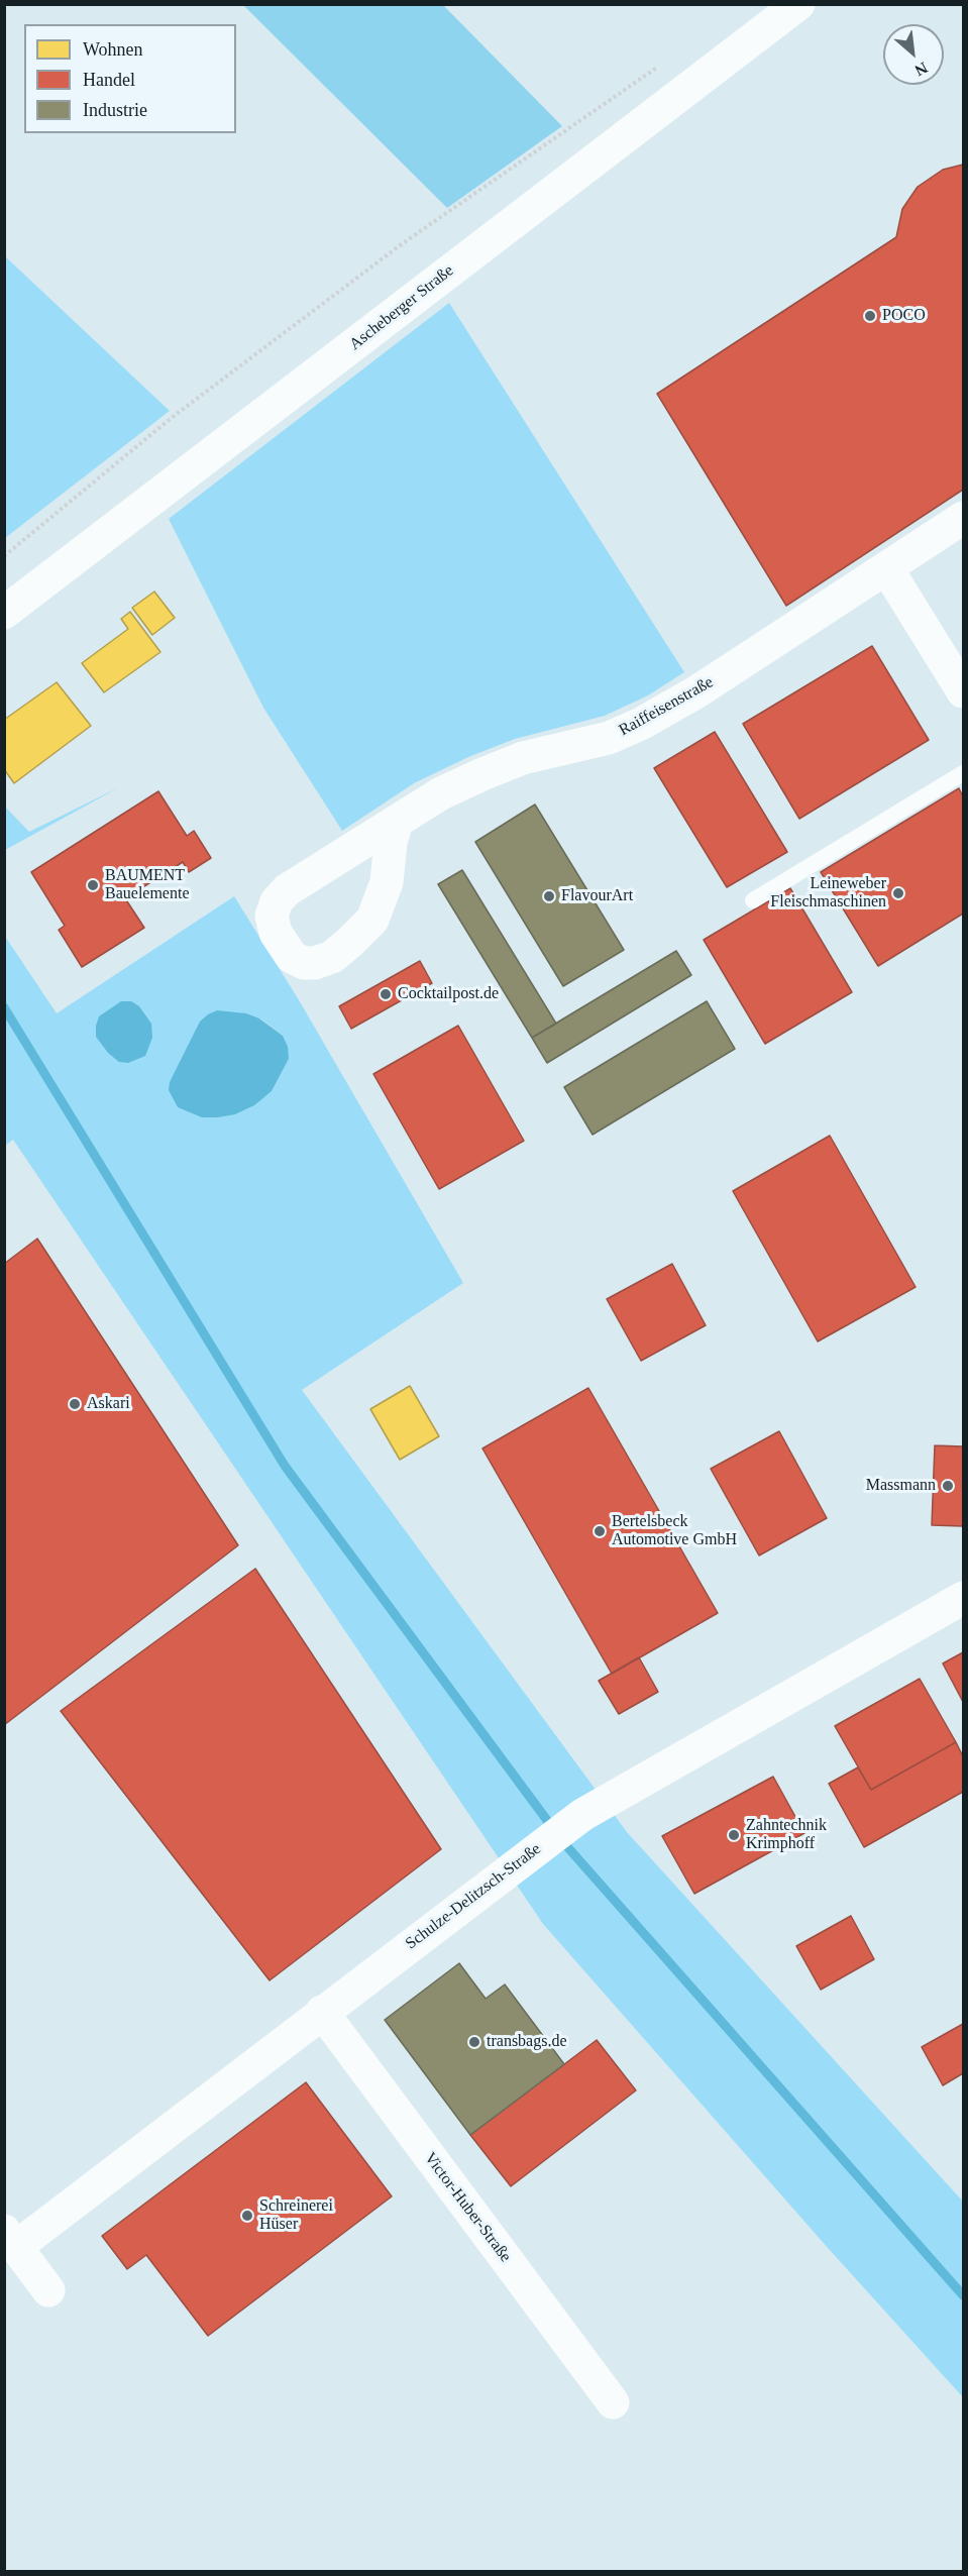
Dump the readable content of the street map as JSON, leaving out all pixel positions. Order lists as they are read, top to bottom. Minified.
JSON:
{"streets":{"street":["Ascheberger Straße","Raiffeisenstraße","Schulze-Delitzsch-Straße","Victor-Huber-Straße"]},"crossings":[["Schulze-Delitzsch-Straße","Victor-Huber-Straße"]],"places":["POCO","BAUMENT Bauelemente","Leineweber Fleischmaschinen","FlavourArt","Cocktailpost.de","Askari","Massmann","Bertelsbeck Automotive GmbH","Zahntechnik Krimphoff","transbags.de","Schreinerei Hüser"],"legend":["Wohnen","Handel","Industrie"],"north":"bottom right"}
